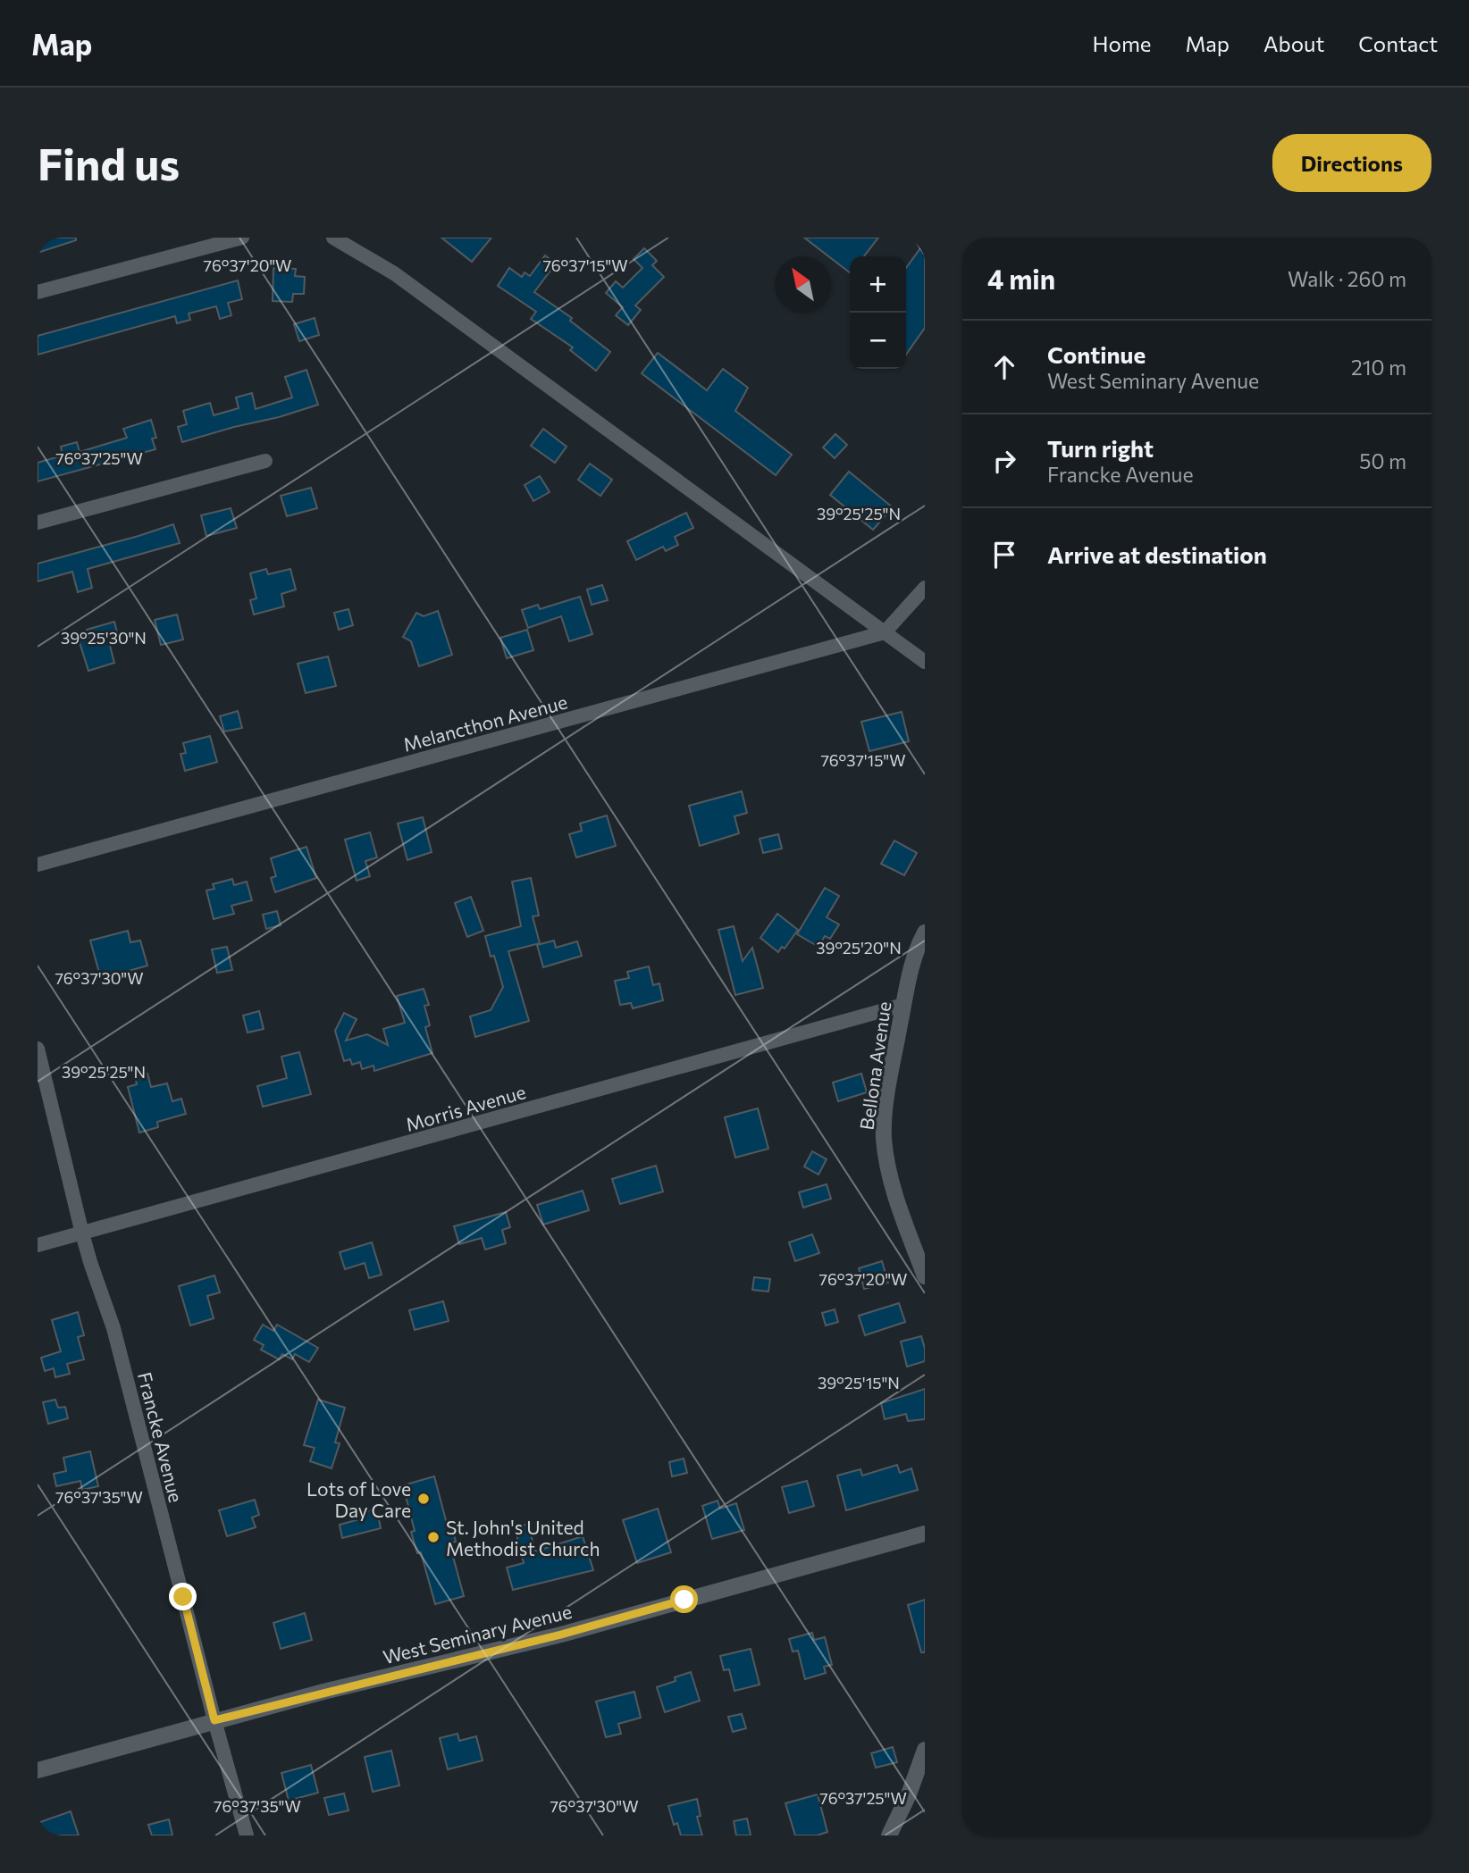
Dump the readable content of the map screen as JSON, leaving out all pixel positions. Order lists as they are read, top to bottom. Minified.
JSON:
{"streets":{"main road":["Bellona Avenue","West Seminary Avenue"],"street":["Melancthon Avenue","Morris Avenue","Francke Avenue"]},"crossings":[["Bellona Avenue","Morris Avenue"],["Morris Avenue","Francke Avenue"],["Francke Avenue","West Seminary Avenue"]],"places":["Lots of Love Day Care","St. John's United Methodist Church"],"north":"top left","page":{"header":"Map","nav":["Home","Map","About","Contact"],"buttons":"Directions","title":"Find us","heading":["4 min","Walk · 260 m"],"map_buttons":["+","−"],"list":[["Continue","West Seminary Avenue","210 m"],["Turn right","Francke Avenue","50 m"],"Arrive at destination"]},"coordinates":["76°37'20\"W","76°37'15\"W","76°37'25\"W","39°25'25\"N","39°25'30\"N","39°25'20\"N","76°37'30\"W","39°25'15\"N","76°37'35\"W"]}
